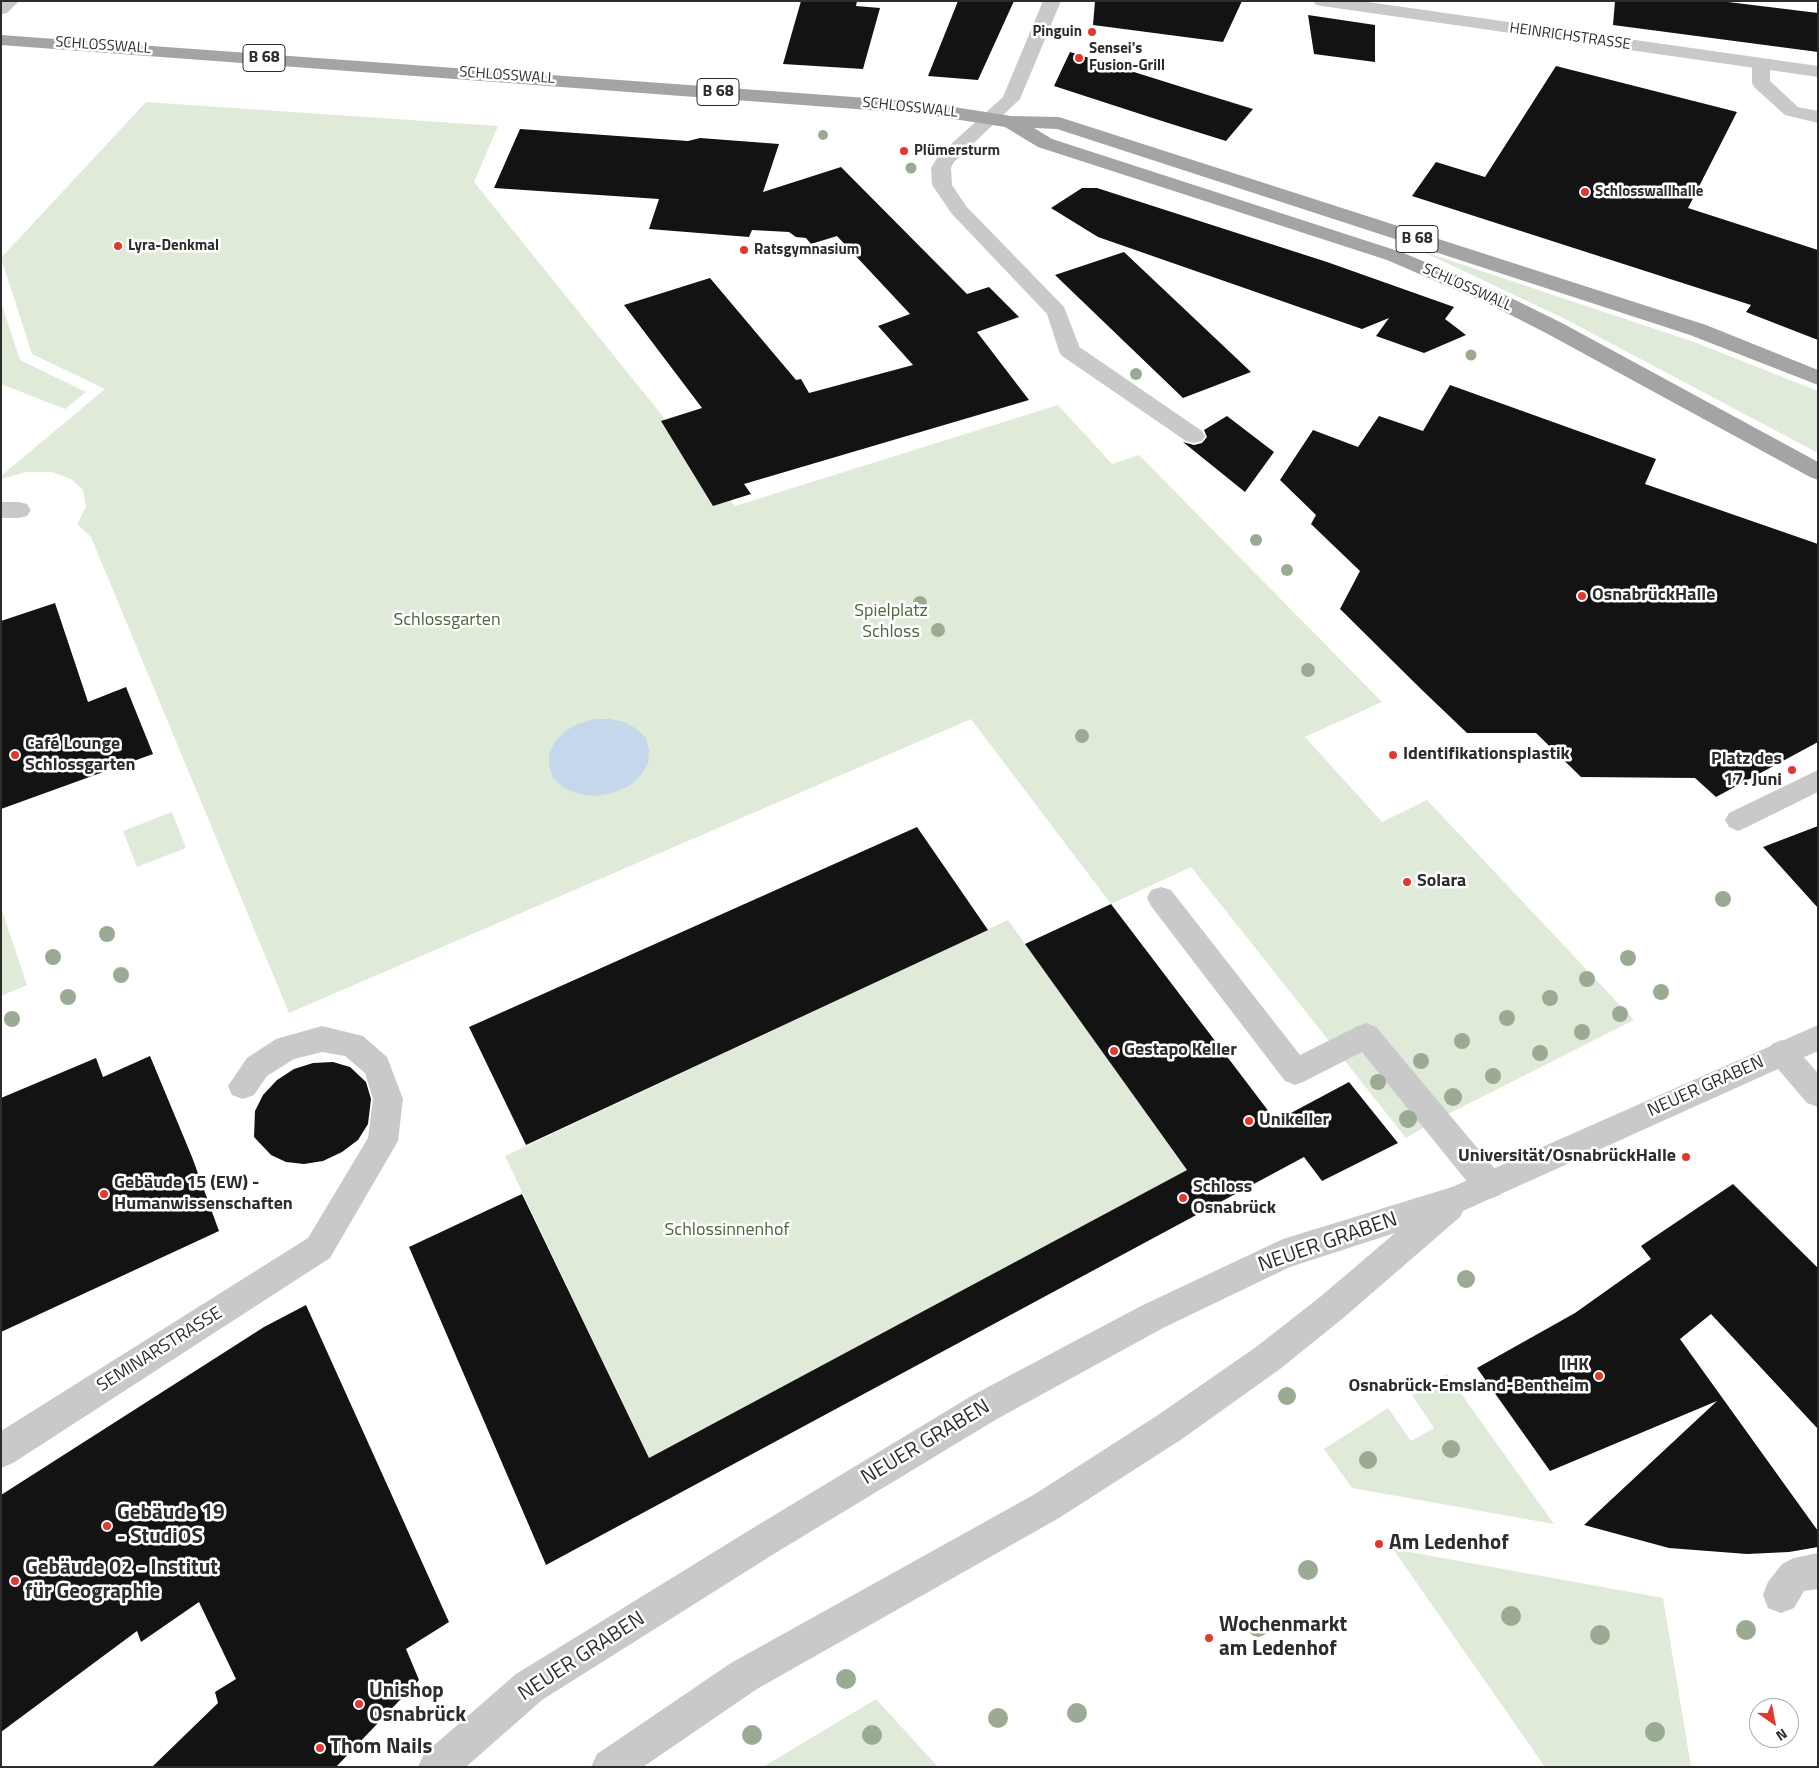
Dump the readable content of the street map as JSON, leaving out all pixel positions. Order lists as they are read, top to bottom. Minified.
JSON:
{"streets":{"main road":["SCHLOSSWALL","B 68"],"street":["HEINRICHSTRASSE","NEUER GRABEN","SEMINARSTRASSE"]},"parks":["Spielplatz Schloss","Schlossgarten","Schlossinnenhof"],"places":["Pinguin","Sensei's Fusion-Grill","Plümersturm","Schlosswallhalle","Lyra-Denkmal","Ratsgymnasium","OsnabrückHalle","Café Lounge Schlossgarten","Identifikationsplastik","Platz des 17. Juni","Solara","Gestapo Keller","Unikeller","Universität/OsnabrückHalle","Gebäude 15 (EW) - Humanwissenschaften","Schloss Osnabrück","IHK Osnabrück-Emsland-Bentheim","Gebäude 19 - StudiOS","Am Ledenhof","Gebäude 02 - Institut für Geographie","Wochenmarkt am Ledenhof","Unishop Osnabrück","Thom Nails"],"north":"bottom right"}
